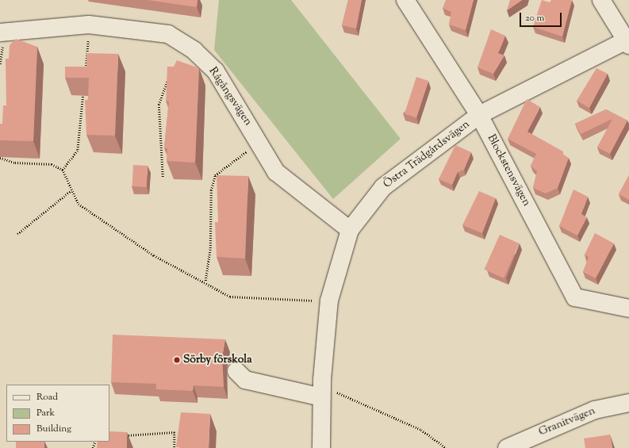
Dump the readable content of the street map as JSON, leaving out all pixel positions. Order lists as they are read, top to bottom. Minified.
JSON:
{"streets":{"street":["Rågångsvägen","Östra Trädgårdsvägen","Blockstensvägen","Granitvägen"]},"crossings":[["Rågångsvägen","Östra Trädgårdsvägen"],["Östra Trädgårdsvägen","Blockstensvägen"]],"places":["Sörby förskola"],"legend":["Road","Park","Building"],"scale_bar":"20 m"}
